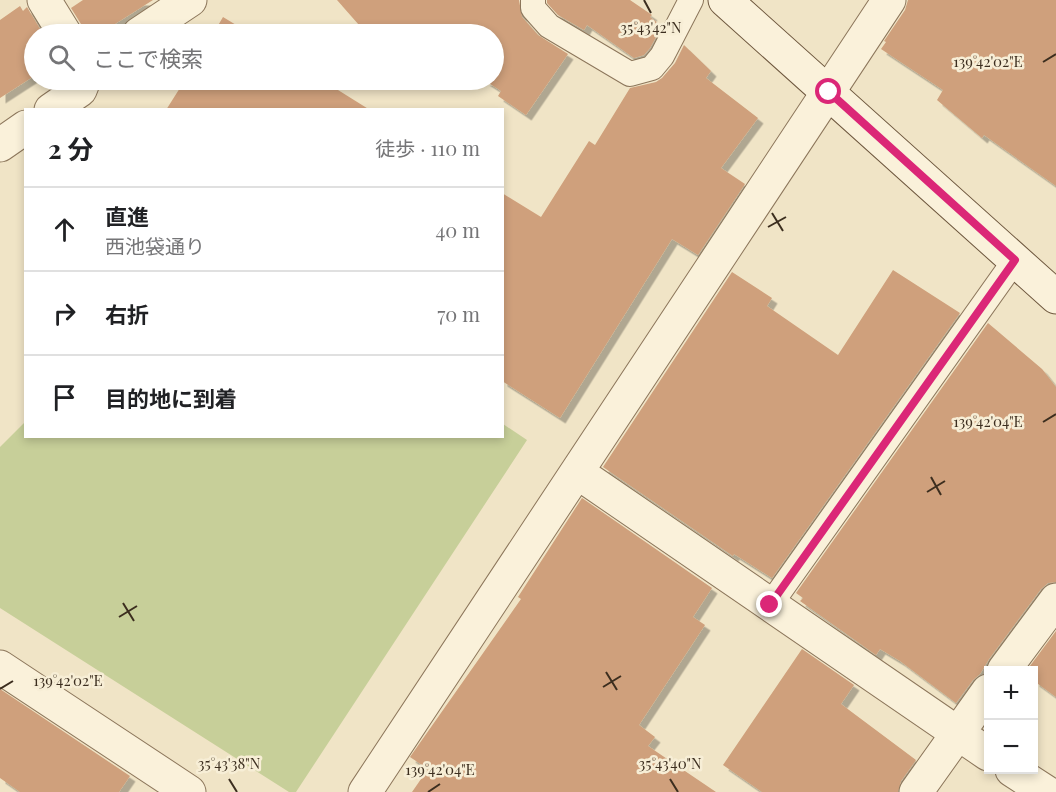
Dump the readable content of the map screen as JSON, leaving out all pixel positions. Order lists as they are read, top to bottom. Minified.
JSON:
{"page":{"search":"ここで検索","heading":["2 分","徒歩 · 110 m"],"list":[["直進","西池袋通り","40 m"],["右折","70 m"],"目的地に到着"],"map_buttons":["+","−"]},"coordinates":["35°43'42\"N","139°42'02\"E","139°42'04\"E","35°43'38\"N","35°43'40\"N"]}
